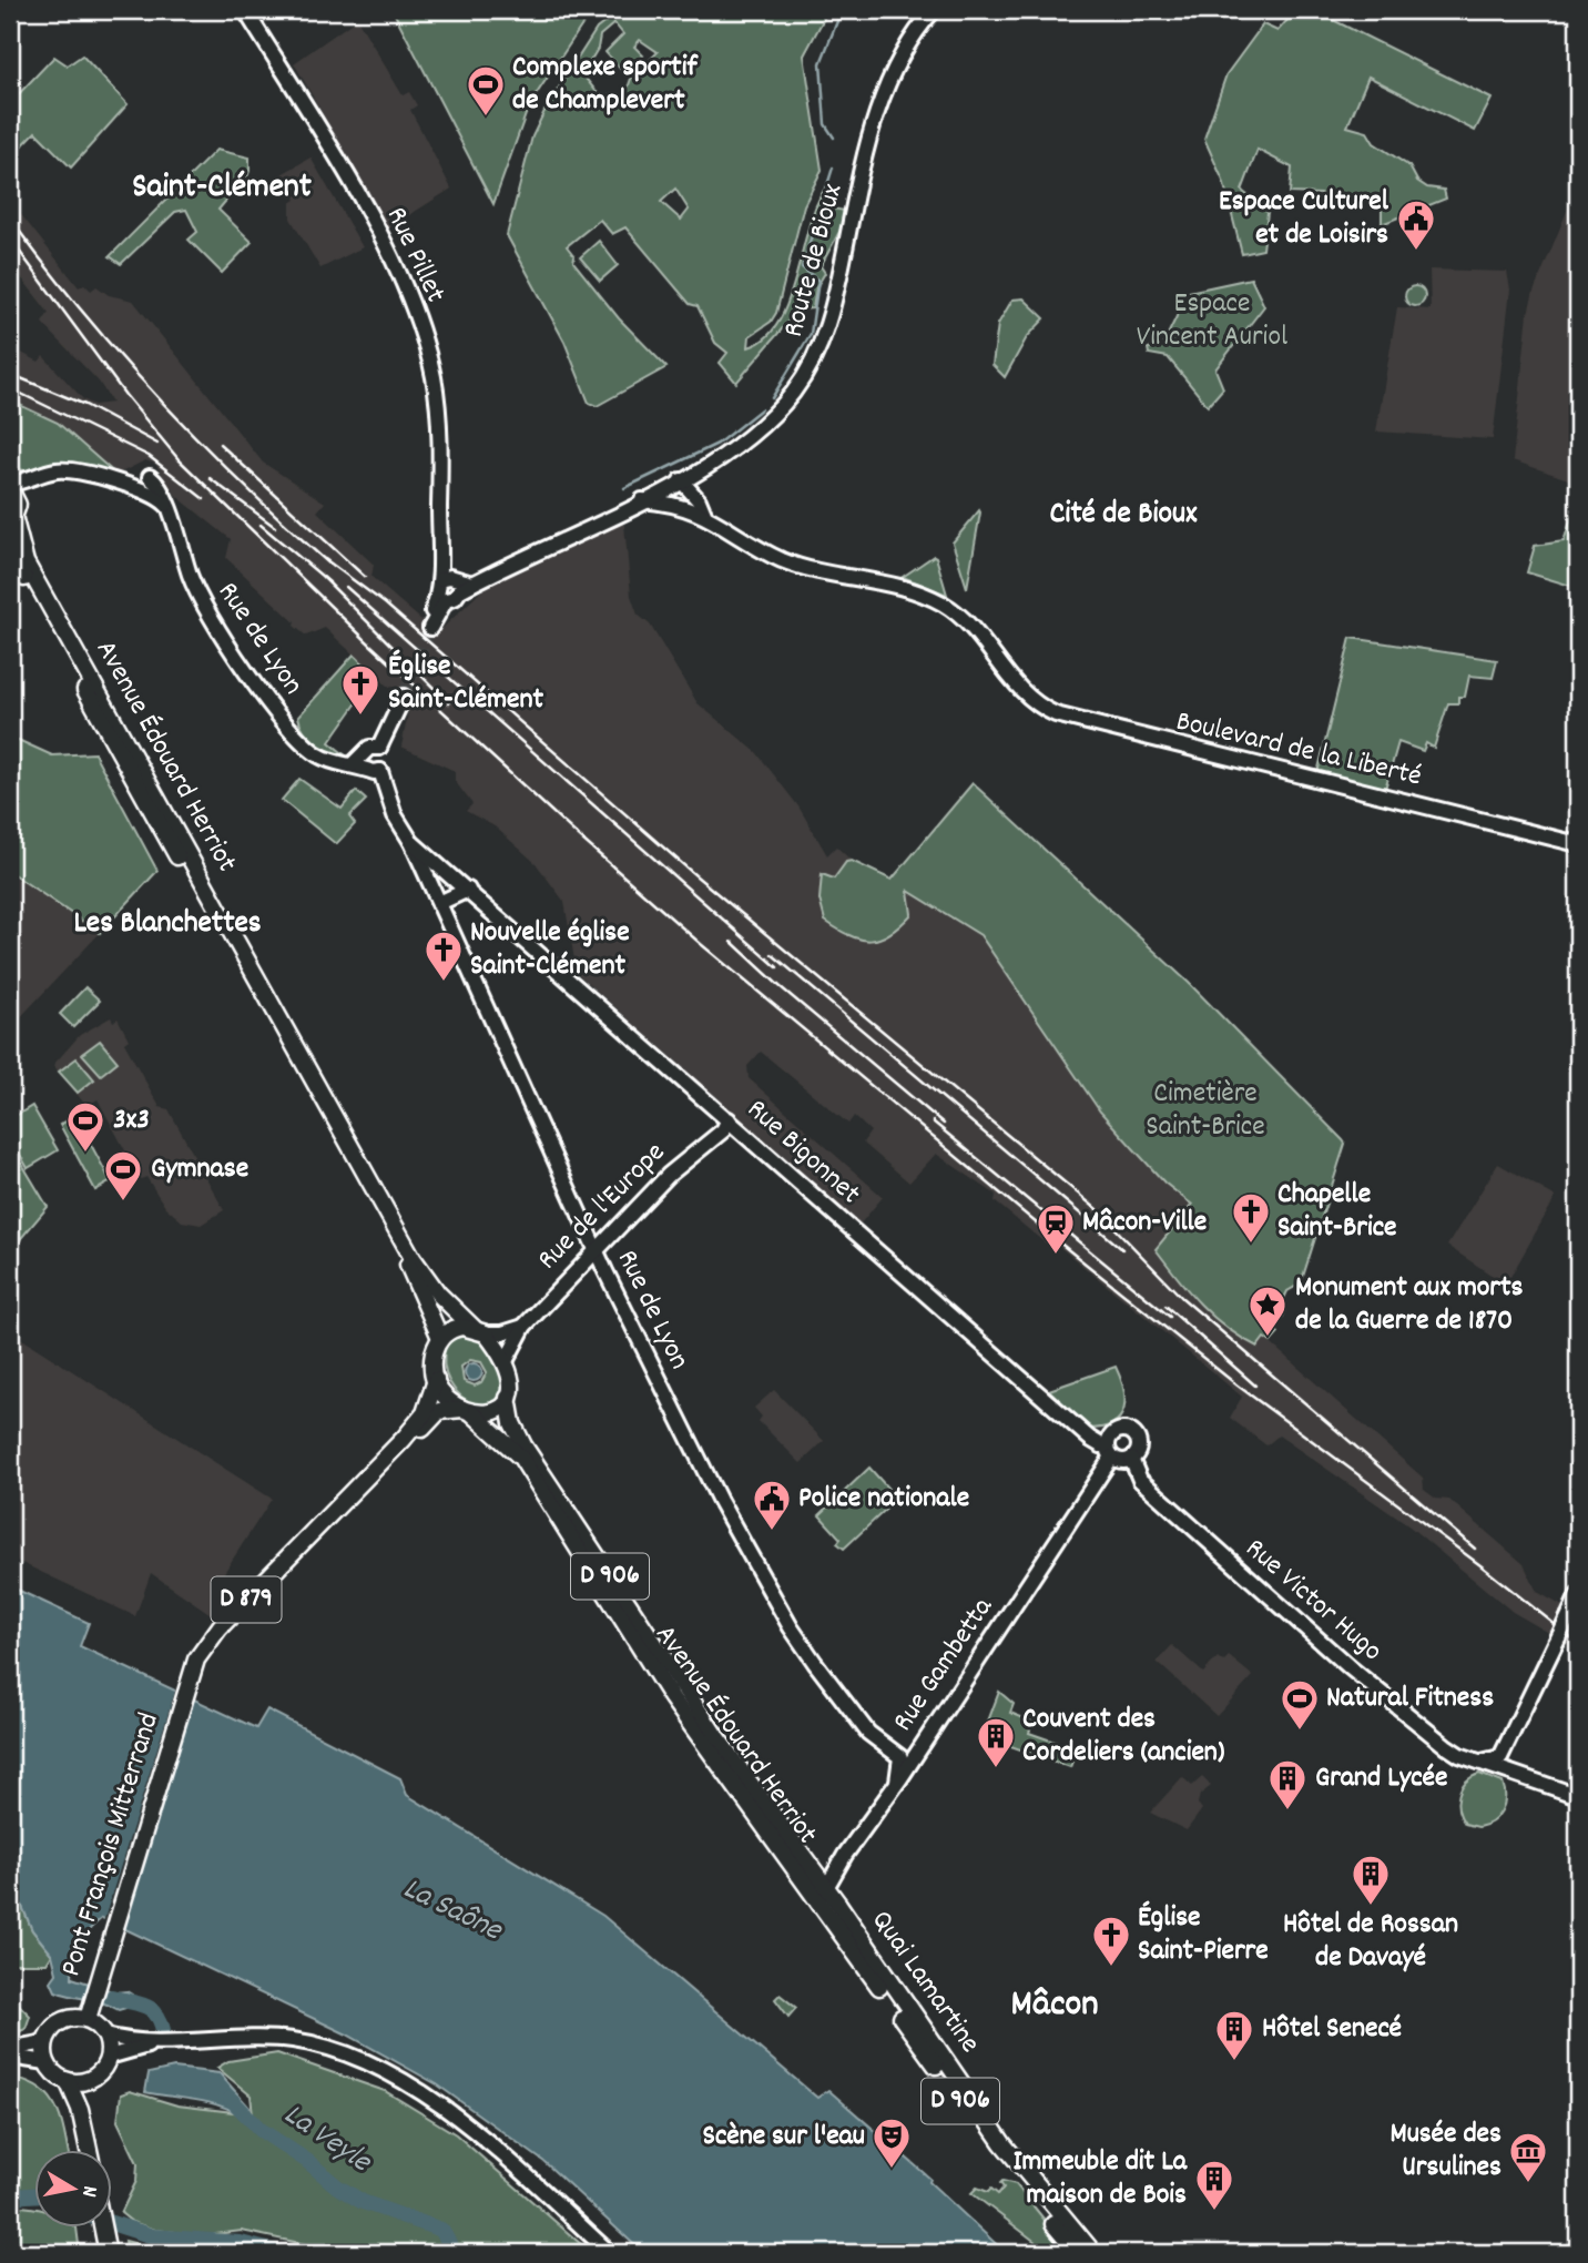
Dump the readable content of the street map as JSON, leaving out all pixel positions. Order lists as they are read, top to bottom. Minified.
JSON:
{"streets":{"main road":["Avenue Édouard Herriot","D 906","D 879","Pont François Mitterrand","Quai Lamartine"],"street":["Rue Pillet","Route de Bioux","Rue de Lyon","Boulevard de la Liberté","Rue Bigonnet","Rue de l'Europe","Rue Victor Hugo","Rue Gambetta"]},"crossings":[["Rue Pillet","Route de Bioux"],["Rue de Lyon","Rue Bigonnet"],["Rue de Lyon","Rue de l'Europe"],["Avenue Édouard Herriot","Rue de l'Europe"],["Avenue Édouard Herriot","D 879"],["Avenue Édouard Herriot","Rue Gambetta"],["Avenue Édouard Herriot","Quai Lamartine"],["Rue Bigonnet","Rue de l'Europe"],["Rue Bigonnet","Rue Victor Hugo"],["Rue Bigonnet","Rue Gambetta"],["Rue de l'Europe","D 879"],["D 879","Pont François Mitterrand"],["Rue Victor Hugo","Rue Gambetta"],["Rue Gambetta","Quai Lamartine"]],"districts":["Saint-Clément","Cité de Bioux","Les Blanchettes","Mâcon"],"water":["La Saône","La Veyle"],"parks":["Espace Vincent Auriol","Cimetière Saint-Brice"],"places":{"sports":["Complexe sportif de Champlevert","3x3","Gymnase","Natural Fitness"],"public building":["Espace Culturel et de Loisirs","Police nationale"],"church":["Église Saint-Clément","Nouvelle église Saint-Clément","Chapelle Saint-Brice","Église Saint-Pierre"],"station":["Mâcon-Ville"],"place":["Monument aux morts de la Guerre de 1870"],"building":["Couvent des Cordeliers (ancien)","Grand Lycée","Hôtel de Rossan de Davayé","Hôtel Senecé","Immeuble dit La maison de Bois"],"theatre":["Scène sur l'eau"],"museum":["Musée des Ursulines"]},"north":"right"}
